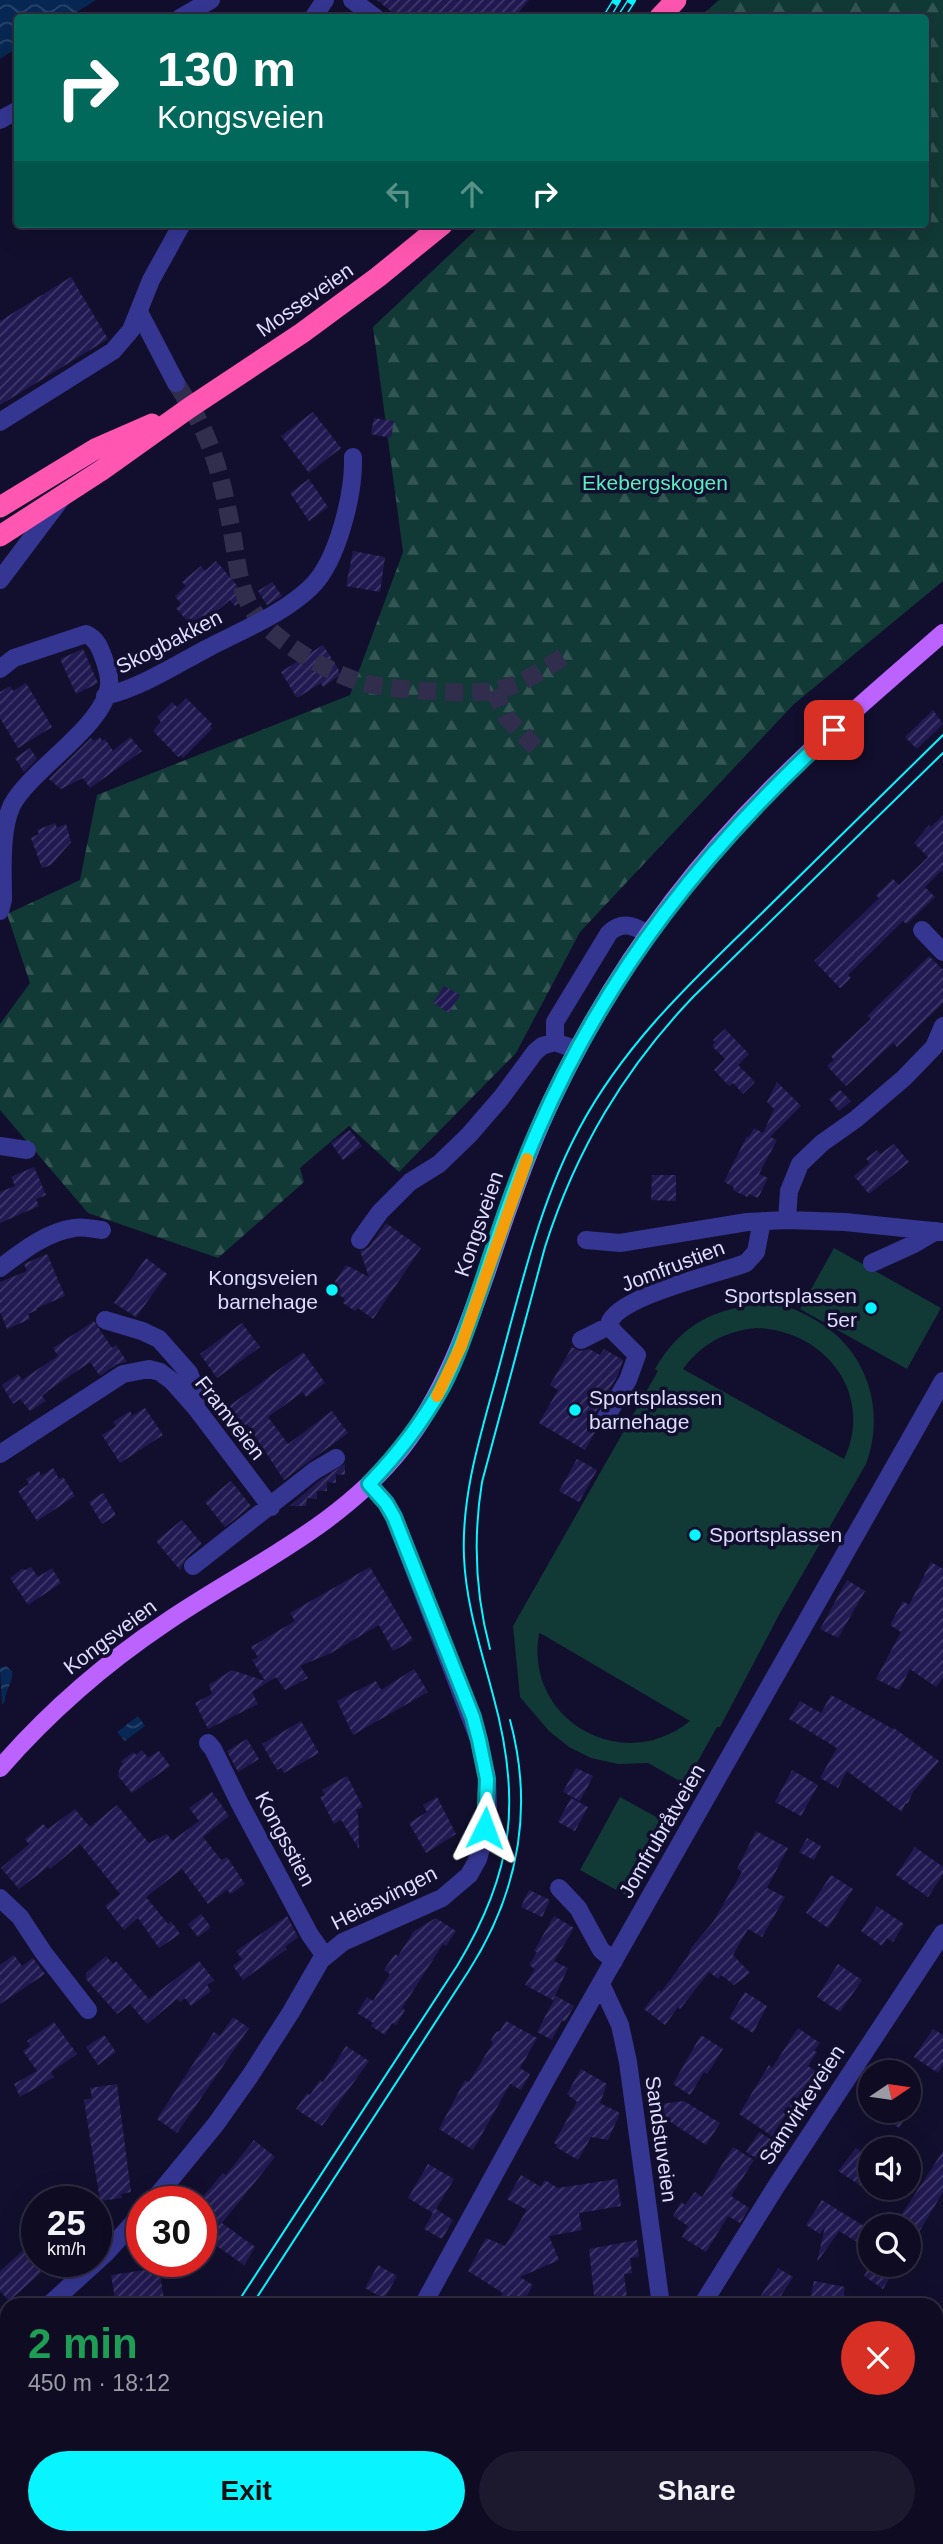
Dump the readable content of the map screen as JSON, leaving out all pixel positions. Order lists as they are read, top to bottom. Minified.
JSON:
{"streets":{"highway":["Mosseveien"],"main road":["Kongsveien"],"street":["Skogbakken","Jomfrustien","Framveien","Jomfrubråtveien","Kongsstien","Heiasvingen","Samvirkeveien","Sandstuveien"]},"crossings":[["Kongsveien","Heiasvingen"],["Jomfrubråtveien","Sandstuveien"],["Kongsstien","Heiasvingen"]],"parks":["Ekebergskogen"],"places":["Kongsveien barnehage","Sportsplassen 5er","Sportsplassen barnehage","Sportsplassen"],"north":"right","page":{"turn":["130 m","Kongsveien"],"speed":"25 km/h","limit":"30","heading":["2 min","450 m · 18:12"],"buttons":["Exit","Share"]}}
